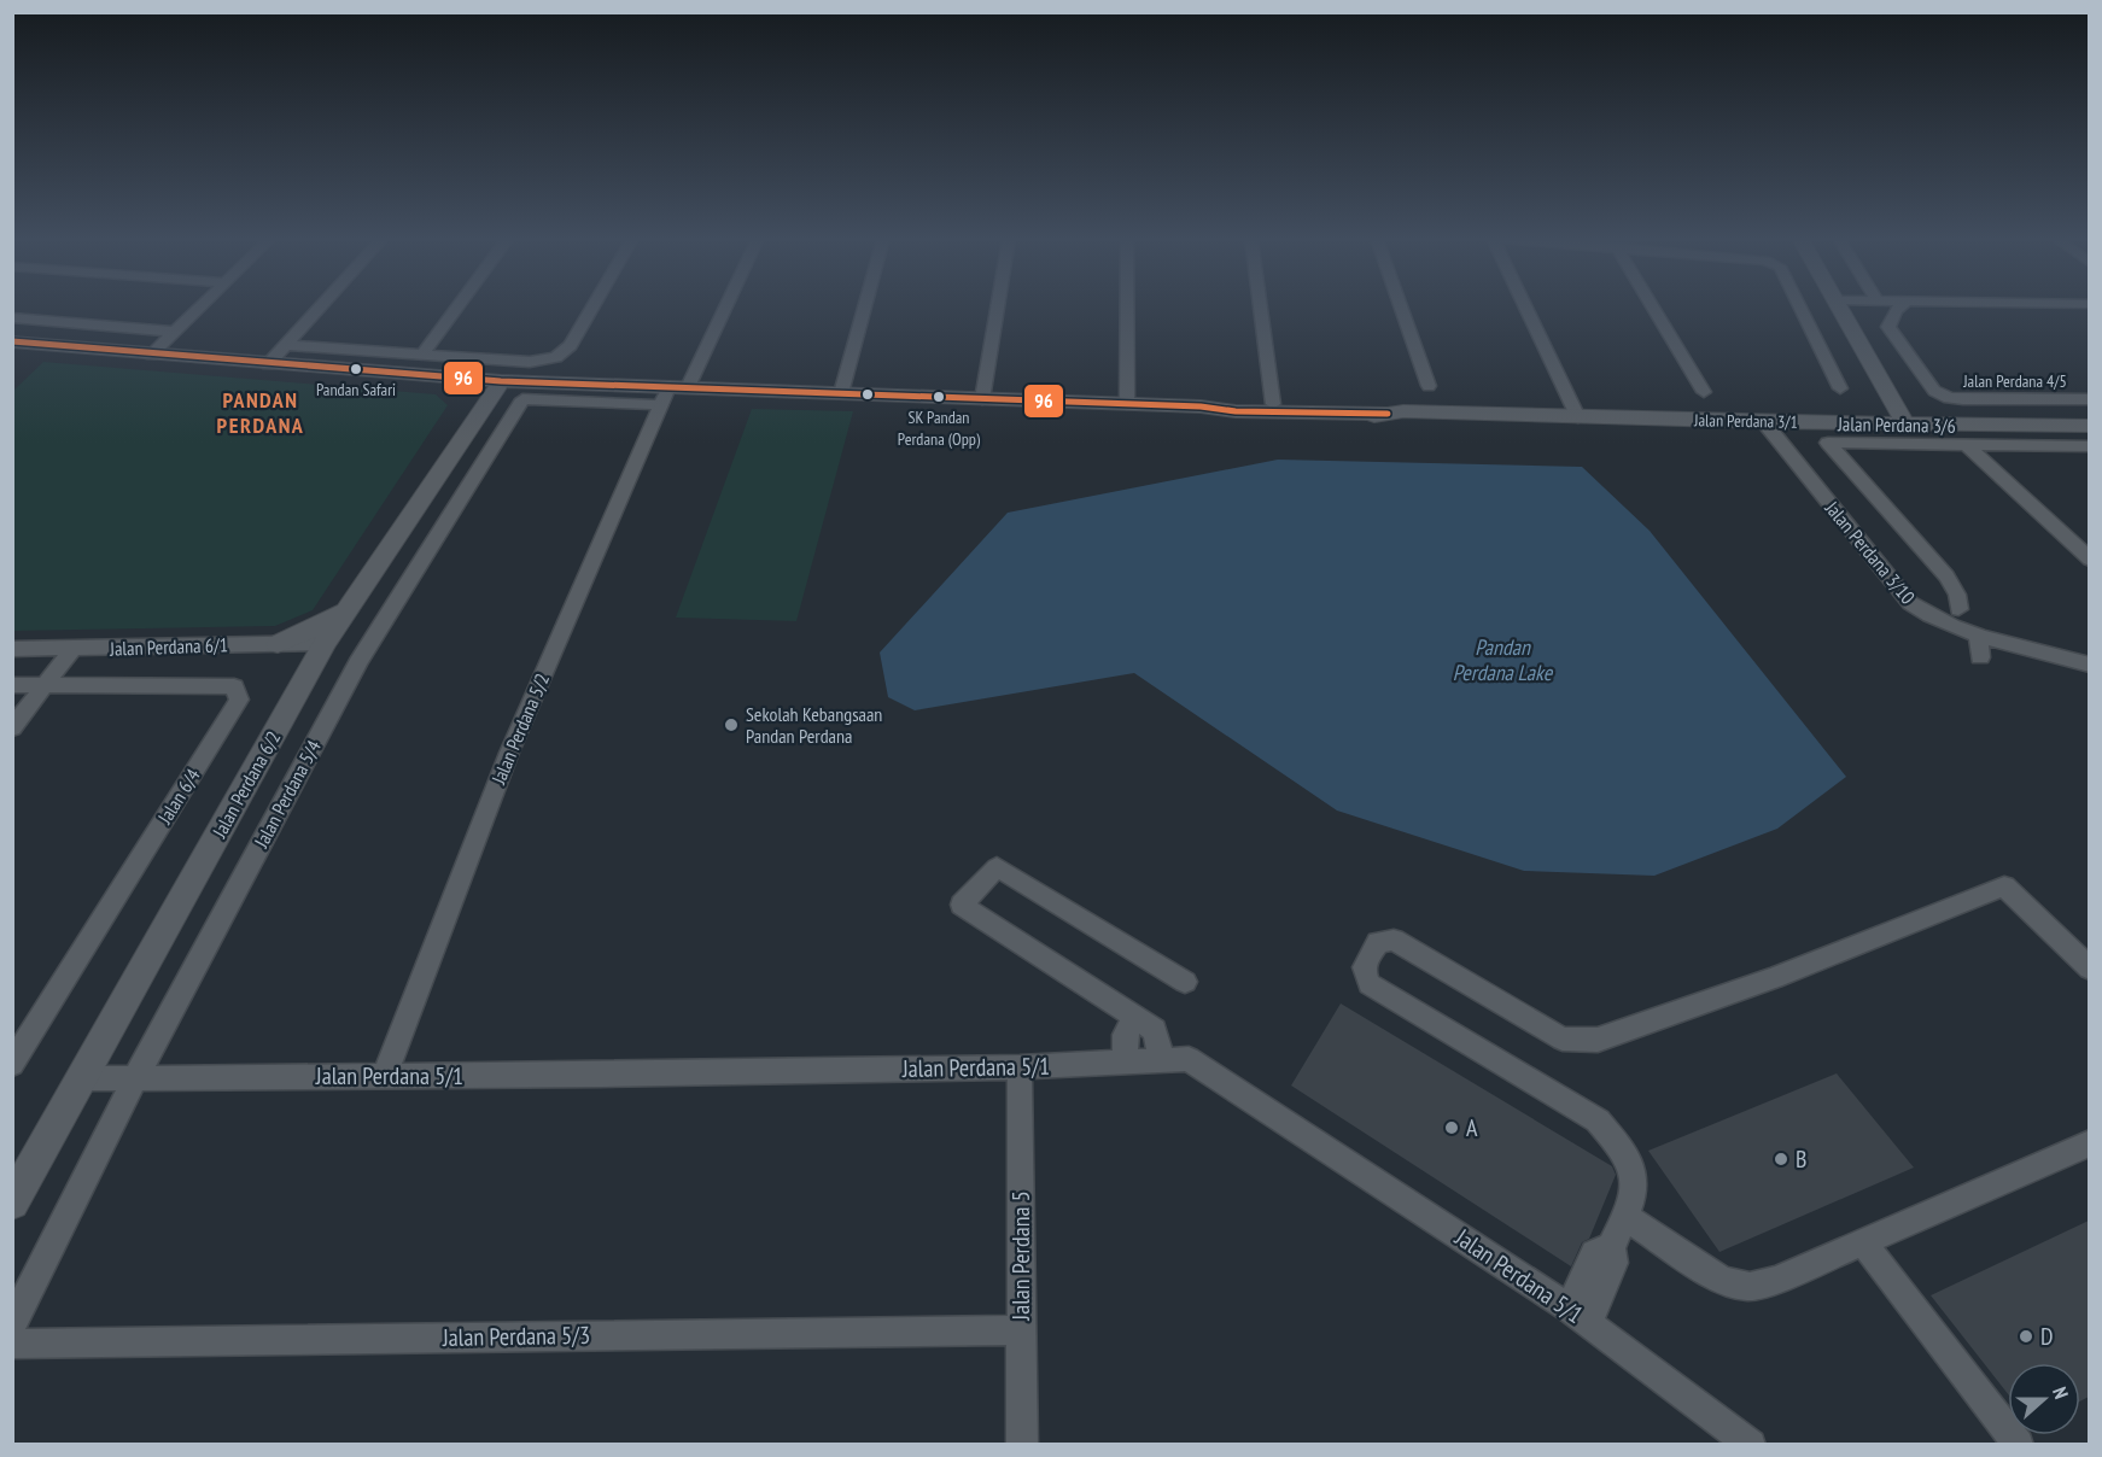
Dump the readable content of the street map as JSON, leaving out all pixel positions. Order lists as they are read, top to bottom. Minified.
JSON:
{"streets":{"street":["Jalan Perdana 4/5","Jalan Perdana 3/1","Jalan Perdana 3/6","Jalan Perdana 3/10","Jalan Perdana 6/1","Jalan Perdana 5/2","Jalan Perdana 6/2","Jalan Perdana 5/4","Jalan 6/4","Jalan Perdana 5/1","Jalan Perdana 5","Jalan Perdana 5/3"]},"crossings":[["Jalan Perdana 3/1","Jalan Perdana 3/10"],["Jalan Perdana 3/1","Jalan Perdana 5/2"],["Jalan Perdana 3/1","Jalan Perdana 6/2"],["Jalan Perdana 3/1","Jalan Perdana 5/4"],["Jalan Perdana 6/1","Jalan Perdana 6/2"],["Jalan Perdana 5/2","Jalan Perdana 5/4"],["Jalan Perdana 5/2","Jalan Perdana 5/1"],["Jalan Perdana 6/2","Jalan Perdana 5/1"],["Jalan Perdana 5/4","Jalan Perdana 5/1"],["Jalan Perdana 5/1","Jalan Perdana 5"],["Jalan Perdana 5","Jalan Perdana 5/3"]],"districts":["PANDAN PERDANA"],"water":["Pandan Perdana Lake"],"places":["Pandan Safari","SK Pandan Perdana (Opp)","Sekolah Kebangsaan Pandan Perdana","A","B","D"],"lines":["transit line 96"],"north":"right"}
